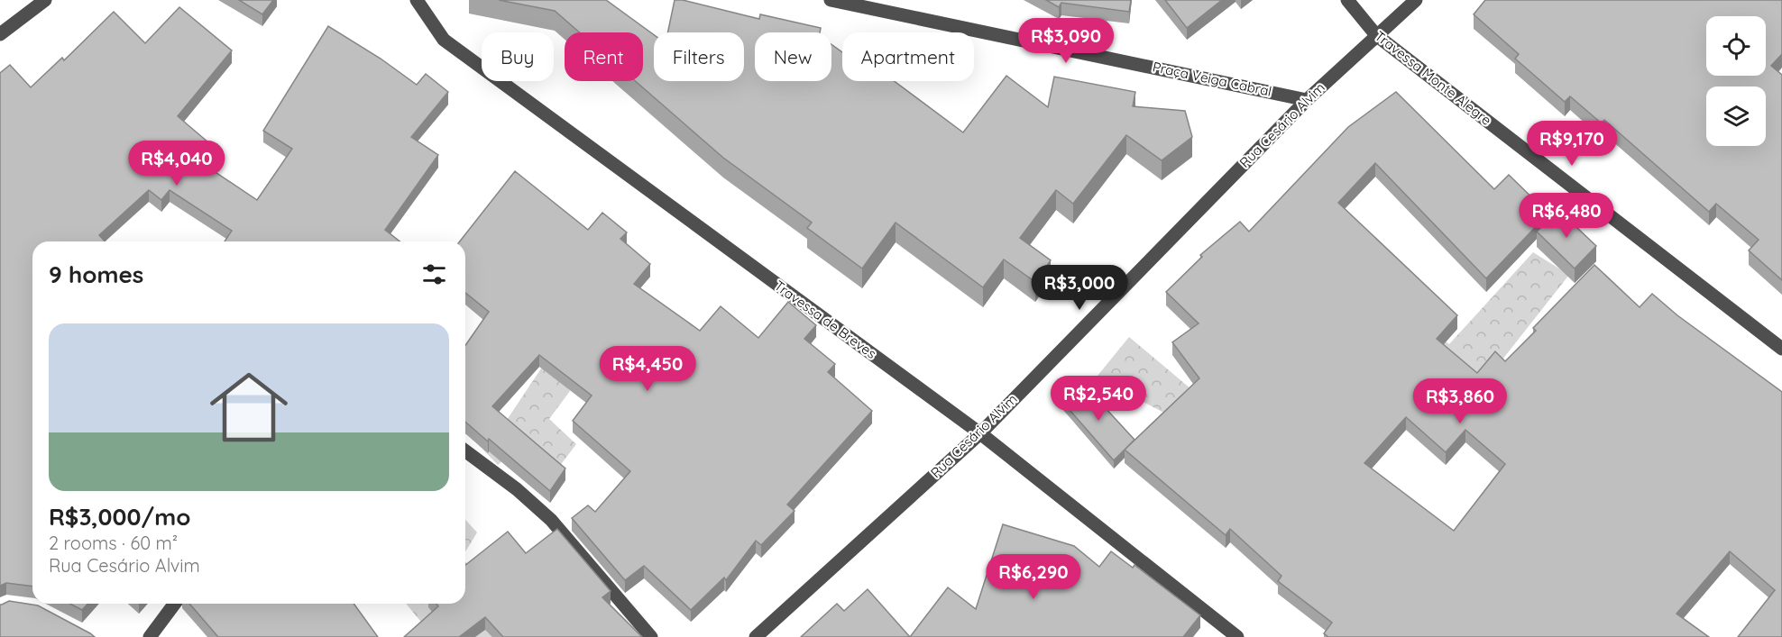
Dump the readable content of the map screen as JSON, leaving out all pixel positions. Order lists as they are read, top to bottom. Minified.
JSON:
{"streets":{"street":["Travessa Monte Alegre","Praça Veiga Cabral","Rua Cesário Alvim","Travessa de Breves"]},"crossings":[["Travessa Monte Alegre","Rua Cesário Alvim"],["Praça Veiga Cabral","Rua Cesário Alvim"],["Rua Cesário Alvim","Travessa de Breves"]],"page":{"price":["R$3,090","R$9,170","R$4,040","R$6,480","R$3,000","R$4,450","R$2,540","R$3,860","R$6,290"],"chip":["Buy","Rent","Filters","New","Apartment"],"heading":"9 homes","list":[{"name":"R$3,000/mo","note":"2 rooms · 60 m² · Rua Cesário Alvim"}]}}
